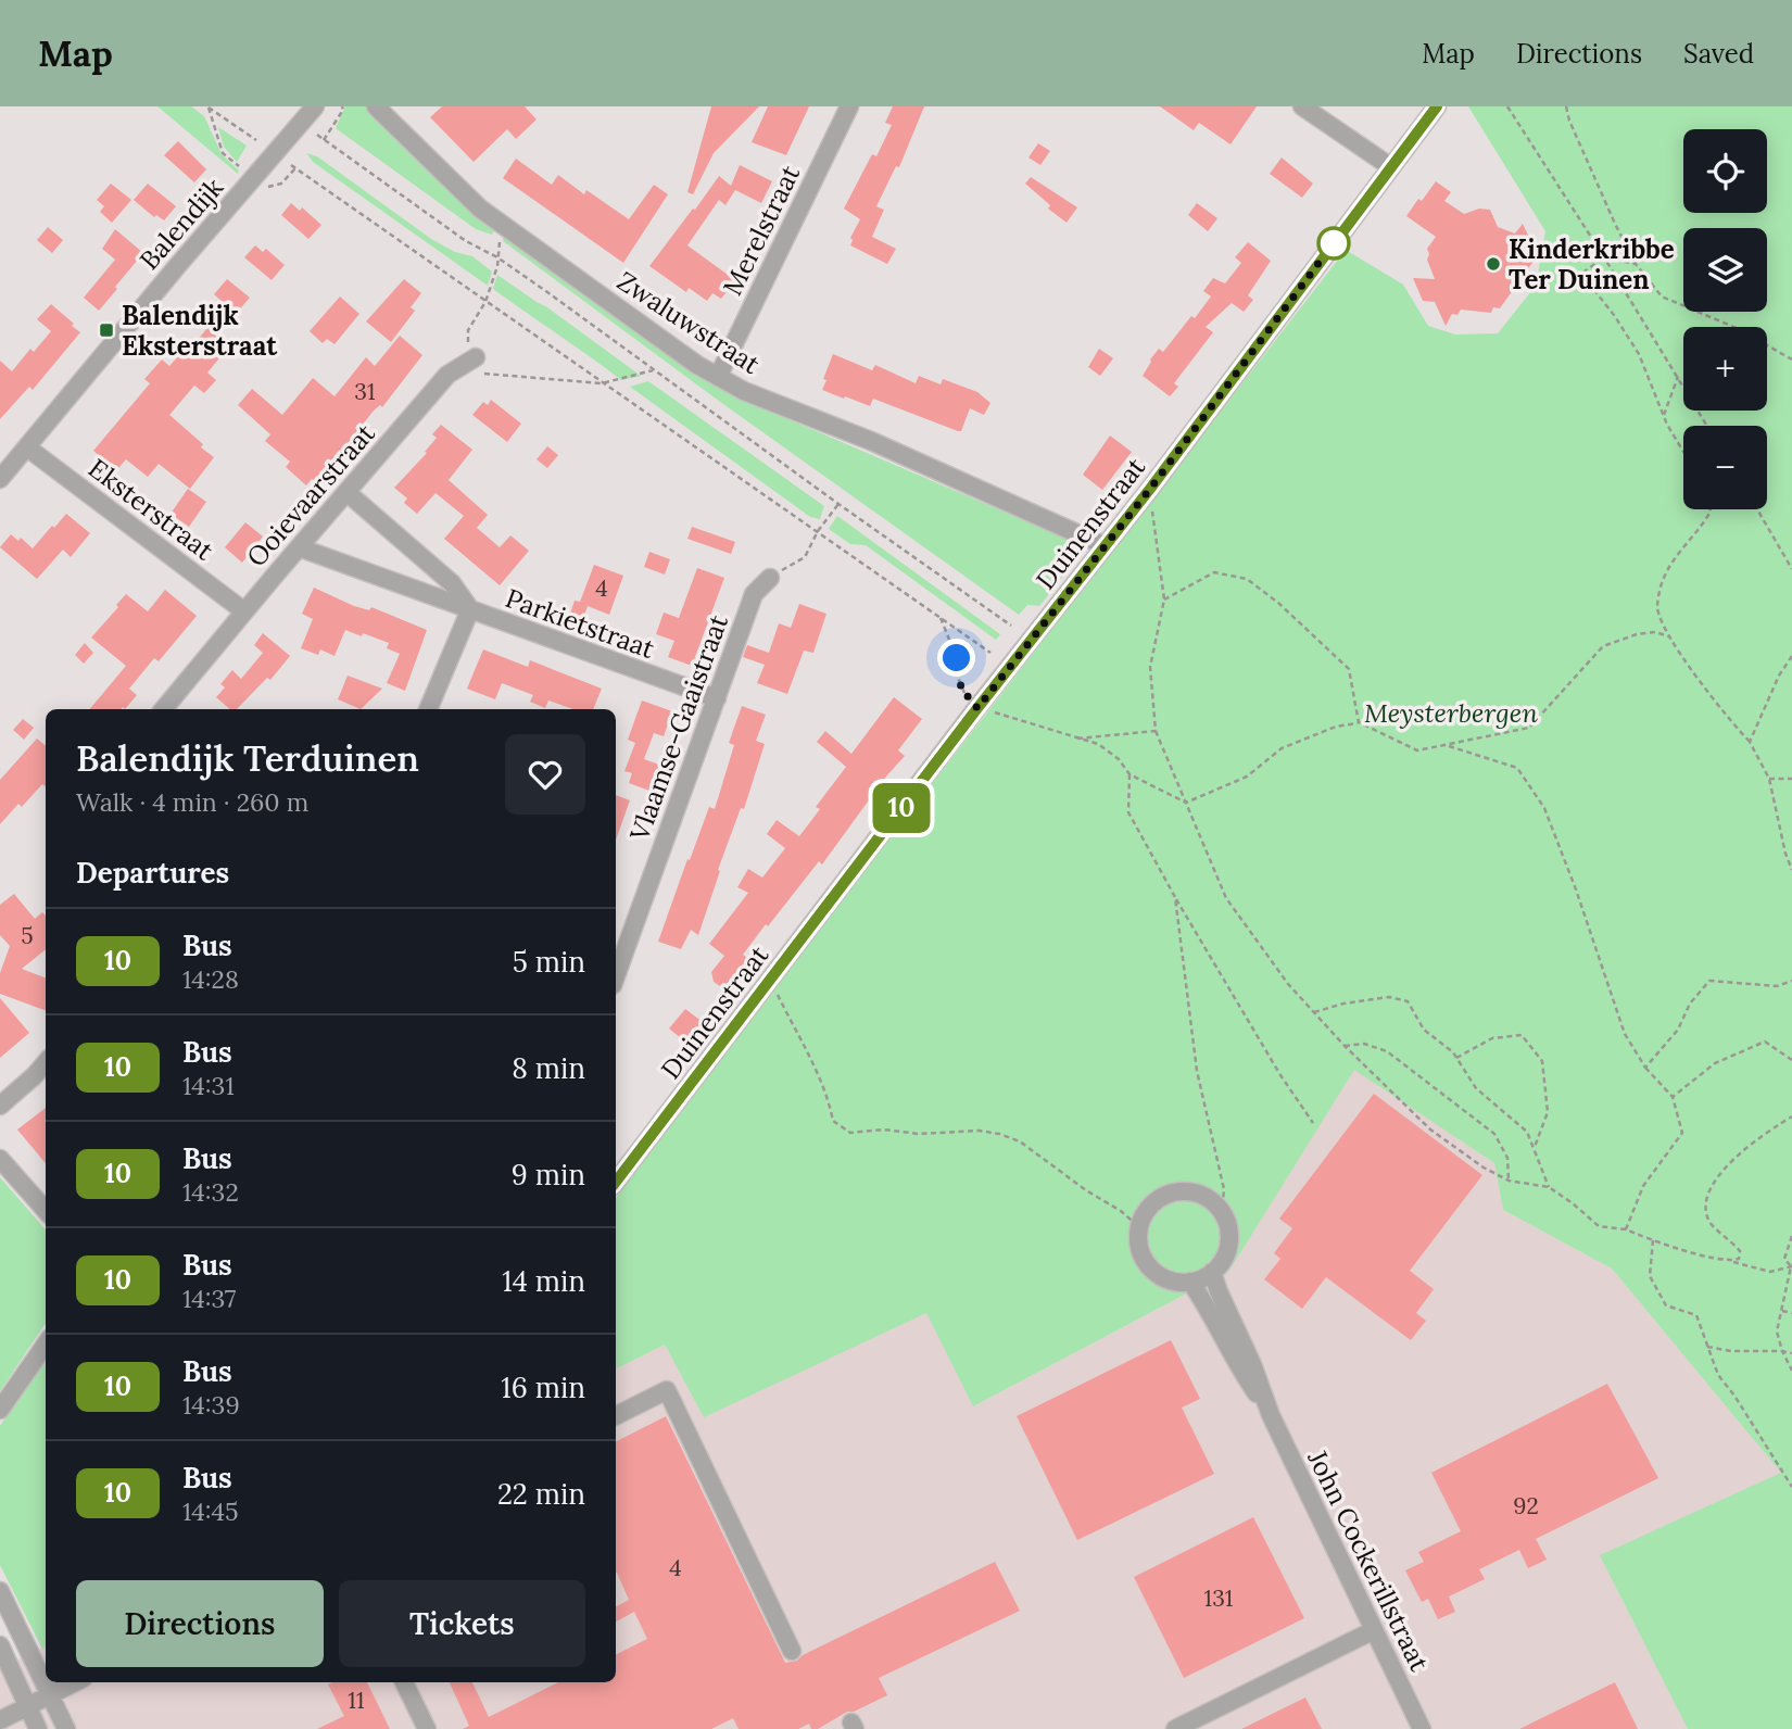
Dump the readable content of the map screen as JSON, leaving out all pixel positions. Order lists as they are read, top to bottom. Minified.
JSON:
{"streets":{"street":["Balendijk","Merelstraat","Zwaluwstraat","Ooievaarstraat","Eksterstraat","Duinenstraat","Parkietstraat","Vlaamse-Gaaistraat","John Cockerillstraat"]},"crossings":[["Balendijk","Eksterstraat"],["Merelstraat","Zwaluwstraat"],["Zwaluwstraat","Duinenstraat"],["Ooievaarstraat","Eksterstraat"],["Ooievaarstraat","Parkietstraat"],["Parkietstraat","Vlaamse-Gaaistraat"]],"parks":["Meysterbergen"],"places":{"other":["Kinderkribbe Ter Duinen"],"transit":["Balendijk Eksterstraat"]},"lines":["bus line 10"],"house_numbers":["31","4","5","92","4","131","11"],"page":{"header":"Map","nav":["Map","Directions","Saved"],"on_map":"10","map_buttons":["+","−"],"heading":[["Balendijk Terduinen","Walk · 4 min · 260 m"],"Departures"],"list":[{"mark":"10","name":"Bus","note":"14:28","value":"5 min"},{"mark":"10","name":"Bus","note":"14:31","value":"8 min"},{"mark":"10","name":"Bus","note":"14:32","value":"9 min"},{"mark":"10","name":"Bus","note":"14:37","value":"14 min"},{"mark":"10","name":"Bus","note":"14:39","value":"16 min"},{"mark":"10","name":"Bus","note":"14:45","value":"22 min"}],"buttons":["Directions","Tickets"]}}
